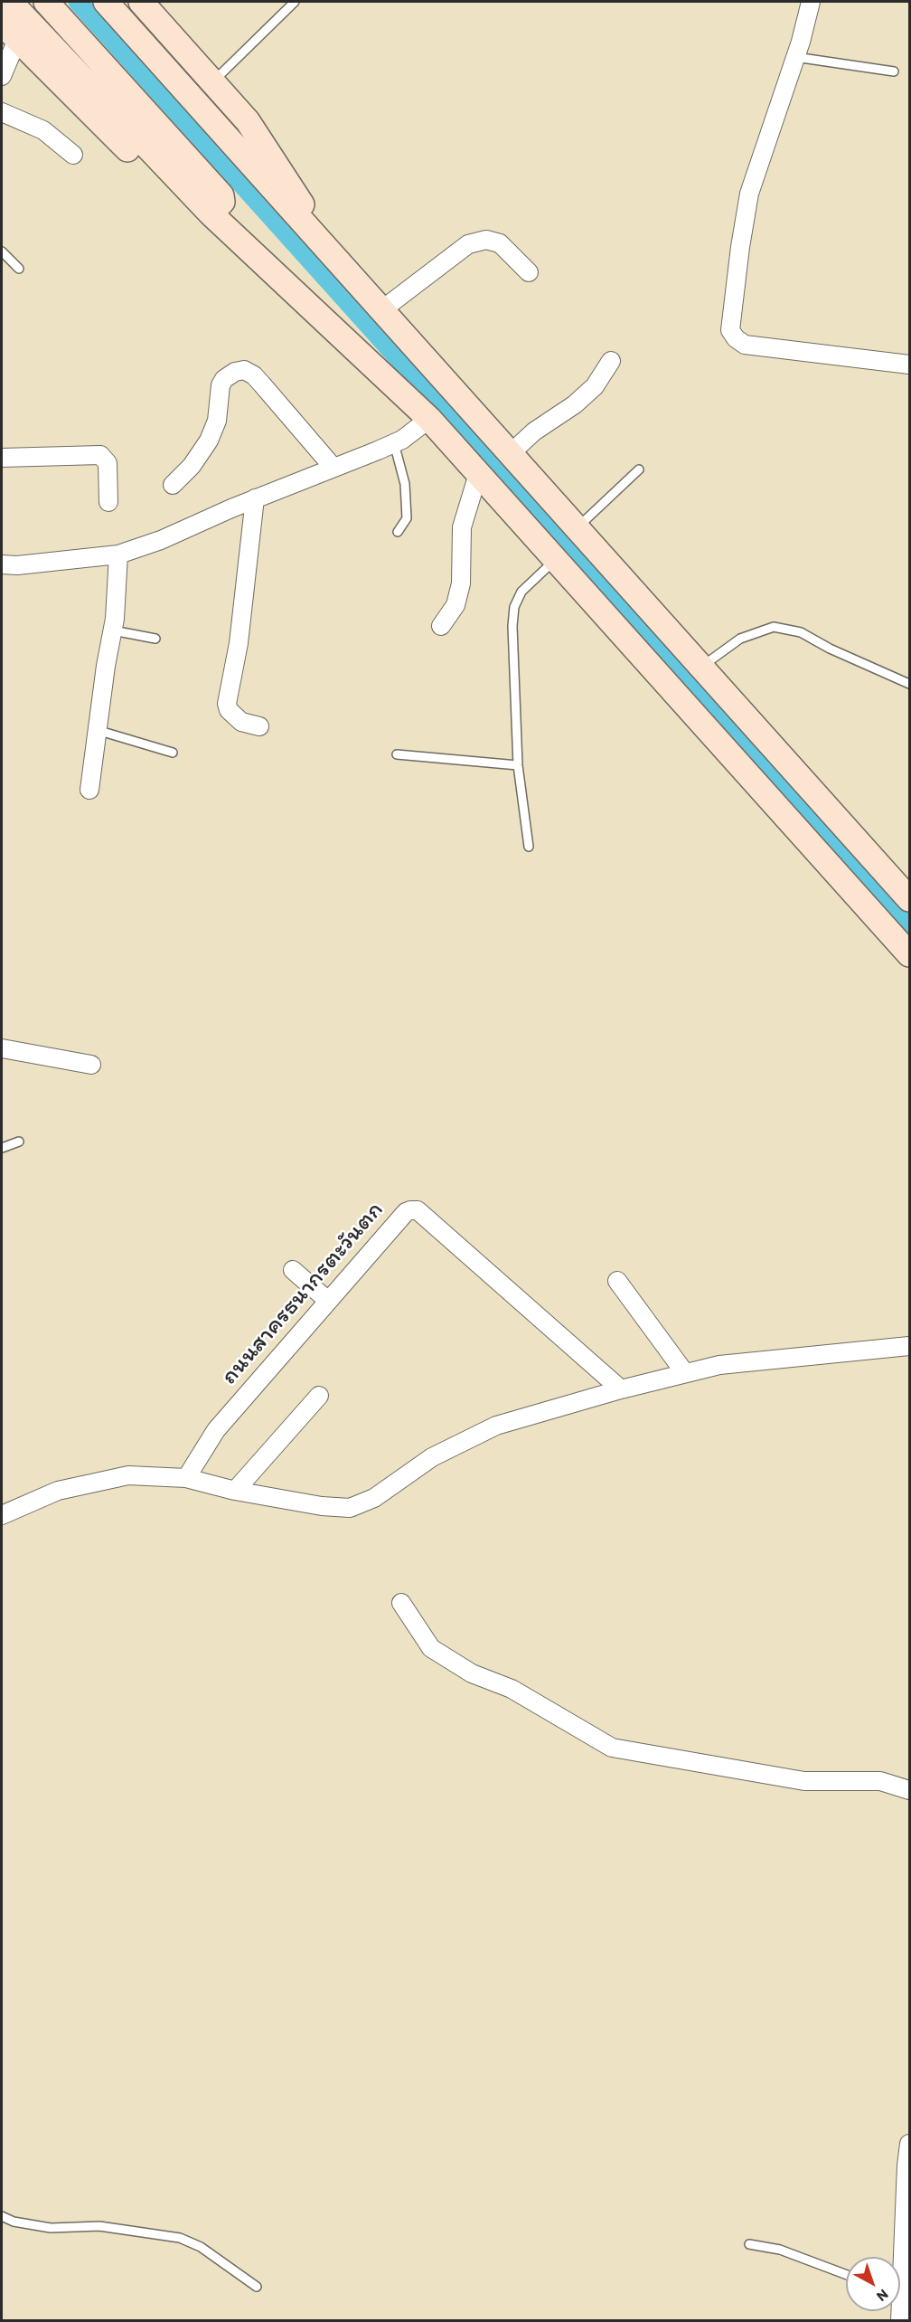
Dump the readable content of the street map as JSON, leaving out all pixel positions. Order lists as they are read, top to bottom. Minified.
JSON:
{"streets":{"street":["ถนนสาครธนากรตะวันตก"]},"north":"bottom right"}
